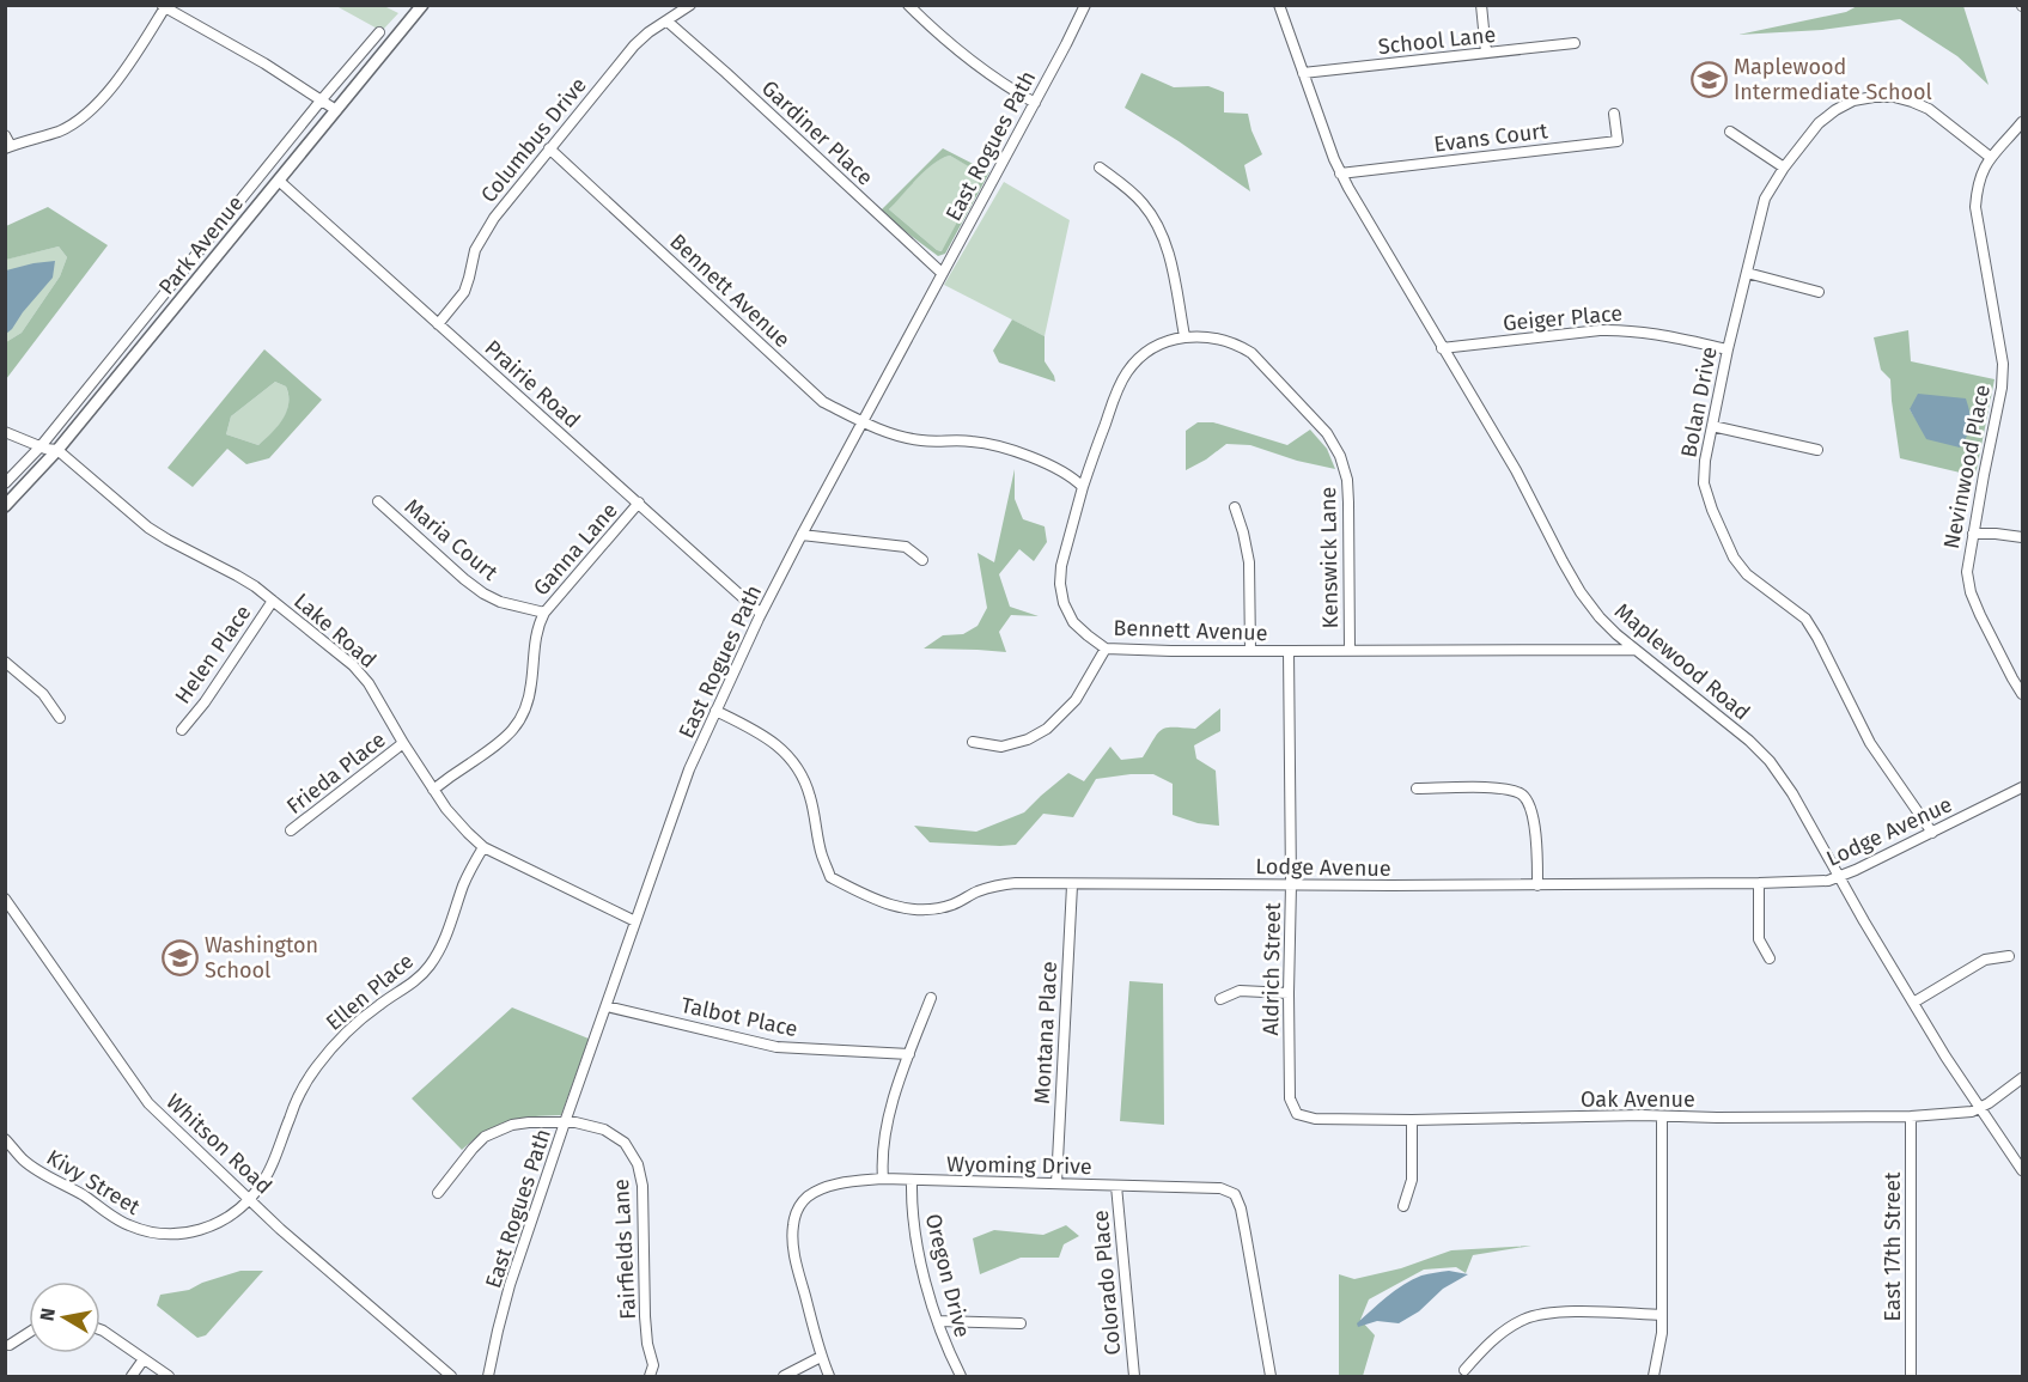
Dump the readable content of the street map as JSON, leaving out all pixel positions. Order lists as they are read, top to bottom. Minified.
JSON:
{"streets":{"main road":["Park Avenue"],"street":["School Lane","Gardiner Place","Evans Court","Columbus Drive","East Rogues Path","Bennett Avenue","Geiger Place","Prairie Road","Bolan Drive","Nevinwood Place","Maria Court","Ganna Lane","Kenswick Lane","Lake Road","Helen Place","Maplewood Road","Frieda Place","Lodge Avenue","Aldrich Street","Ellen Place","Talbot Place","Montana Place","Oak Avenue","Whitson Road","Wyoming Drive","Kivy Street","East 17th Street","Fairfields Lane","Oregon Drive","Colorado Place"]},"crossings":[["School Lane","Maplewood Road"],["Gardiner Place","Columbus Drive"],["Gardiner Place","East Rogues Path"],["Evans Court","Maplewood Road"],["Columbus Drive","Bennett Avenue"],["Columbus Drive","Prairie Road"],["East Rogues Path","Bennett Avenue"],["East Rogues Path","Prairie Road"],["East Rogues Path","Lake Road"],["East Rogues Path","Lodge Avenue"],["East Rogues Path","Talbot Place"],["East Rogues Path","Fairfields Lane"],["Park Avenue","Prairie Road"],["Park Avenue","Lake Road"],["Bennett Avenue","Kenswick Lane"],["Bennett Avenue","Maplewood Road"],["Bennett Avenue","Aldrich Street"],["Geiger Place","Bolan Drive"],["Geiger Place","Maplewood Road"],["Prairie Road","Ganna Lane"],["Bolan Drive","Nevinwood Place"],["Bolan Drive","Lodge Avenue"],["Maria Court","Ganna Lane"],["Ganna Lane","Lake Road"],["Lake Road","Helen Place"],["Lake Road","Frieda Place"],["Lake Road","Ellen Place"],["Maplewood Road","Lodge Avenue"],["Maplewood Road","Oak Avenue"],["Lodge Avenue","Aldrich Street"],["Lodge Avenue","Montana Place"],["Aldrich Street","Oak Avenue"],["Ellen Place","Whitson Road"],["Ellen Place","Kivy Street"],["Montana Place","Wyoming Drive"],["Oak Avenue","East 17th Street"],["Whitson Road","Kivy Street"],["Wyoming Drive","Oregon Drive"],["Wyoming Drive","Colorado Place"]],"places":{"school or university":["Maplewood Intermediate School","Washington School"]},"north":"left"}
